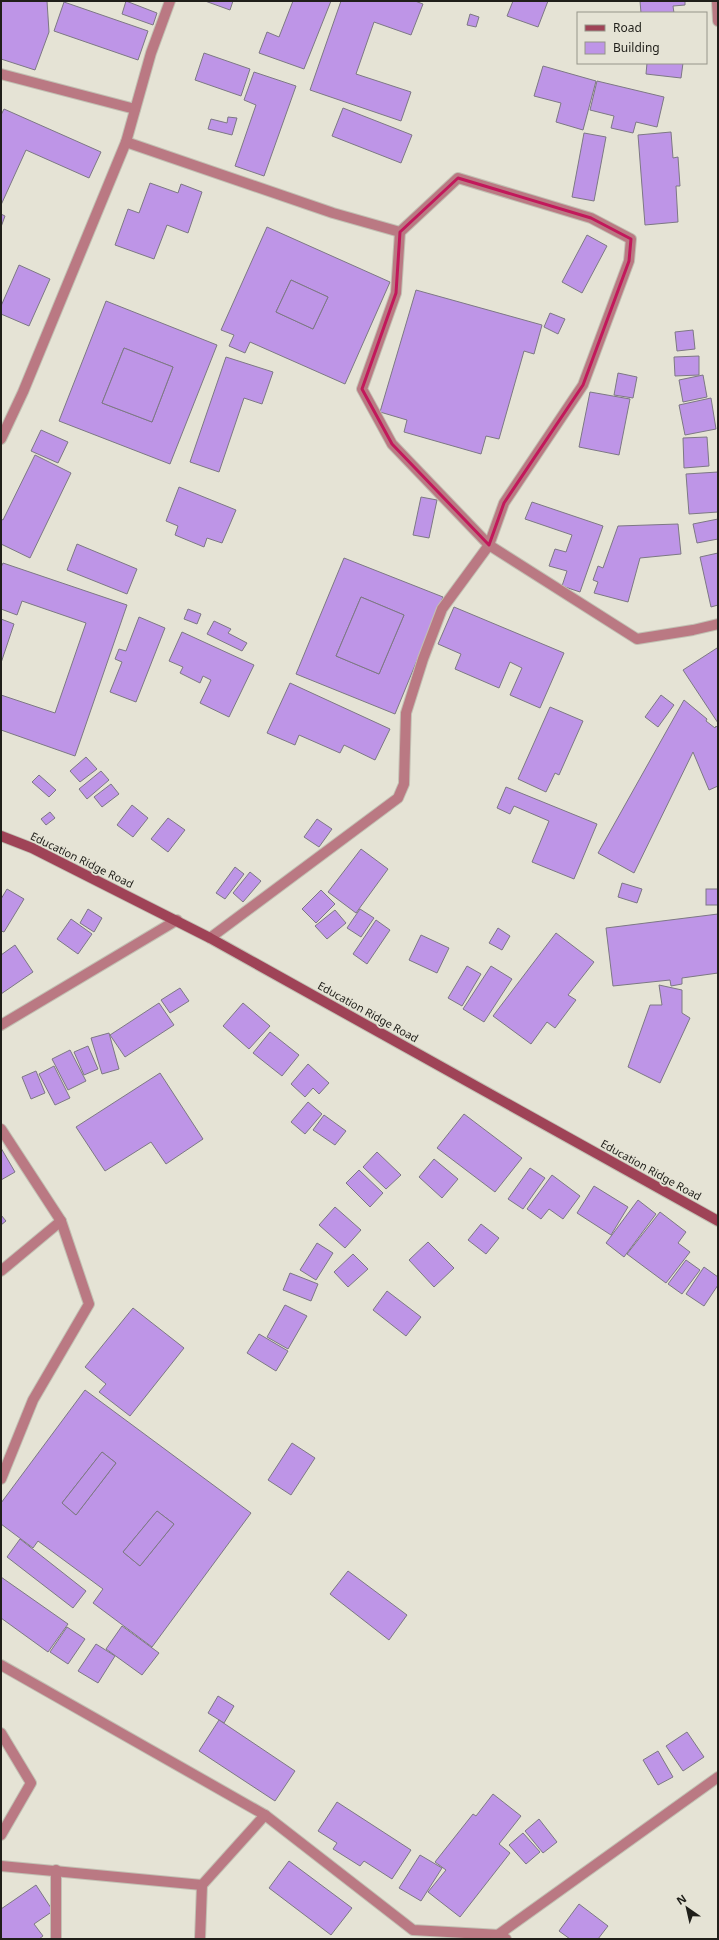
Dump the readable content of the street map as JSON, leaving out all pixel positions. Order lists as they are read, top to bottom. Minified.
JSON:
{"streets":{"main road":["Education Ridge Road"]},"legend":["Road","Building"],"north":"top left"}
